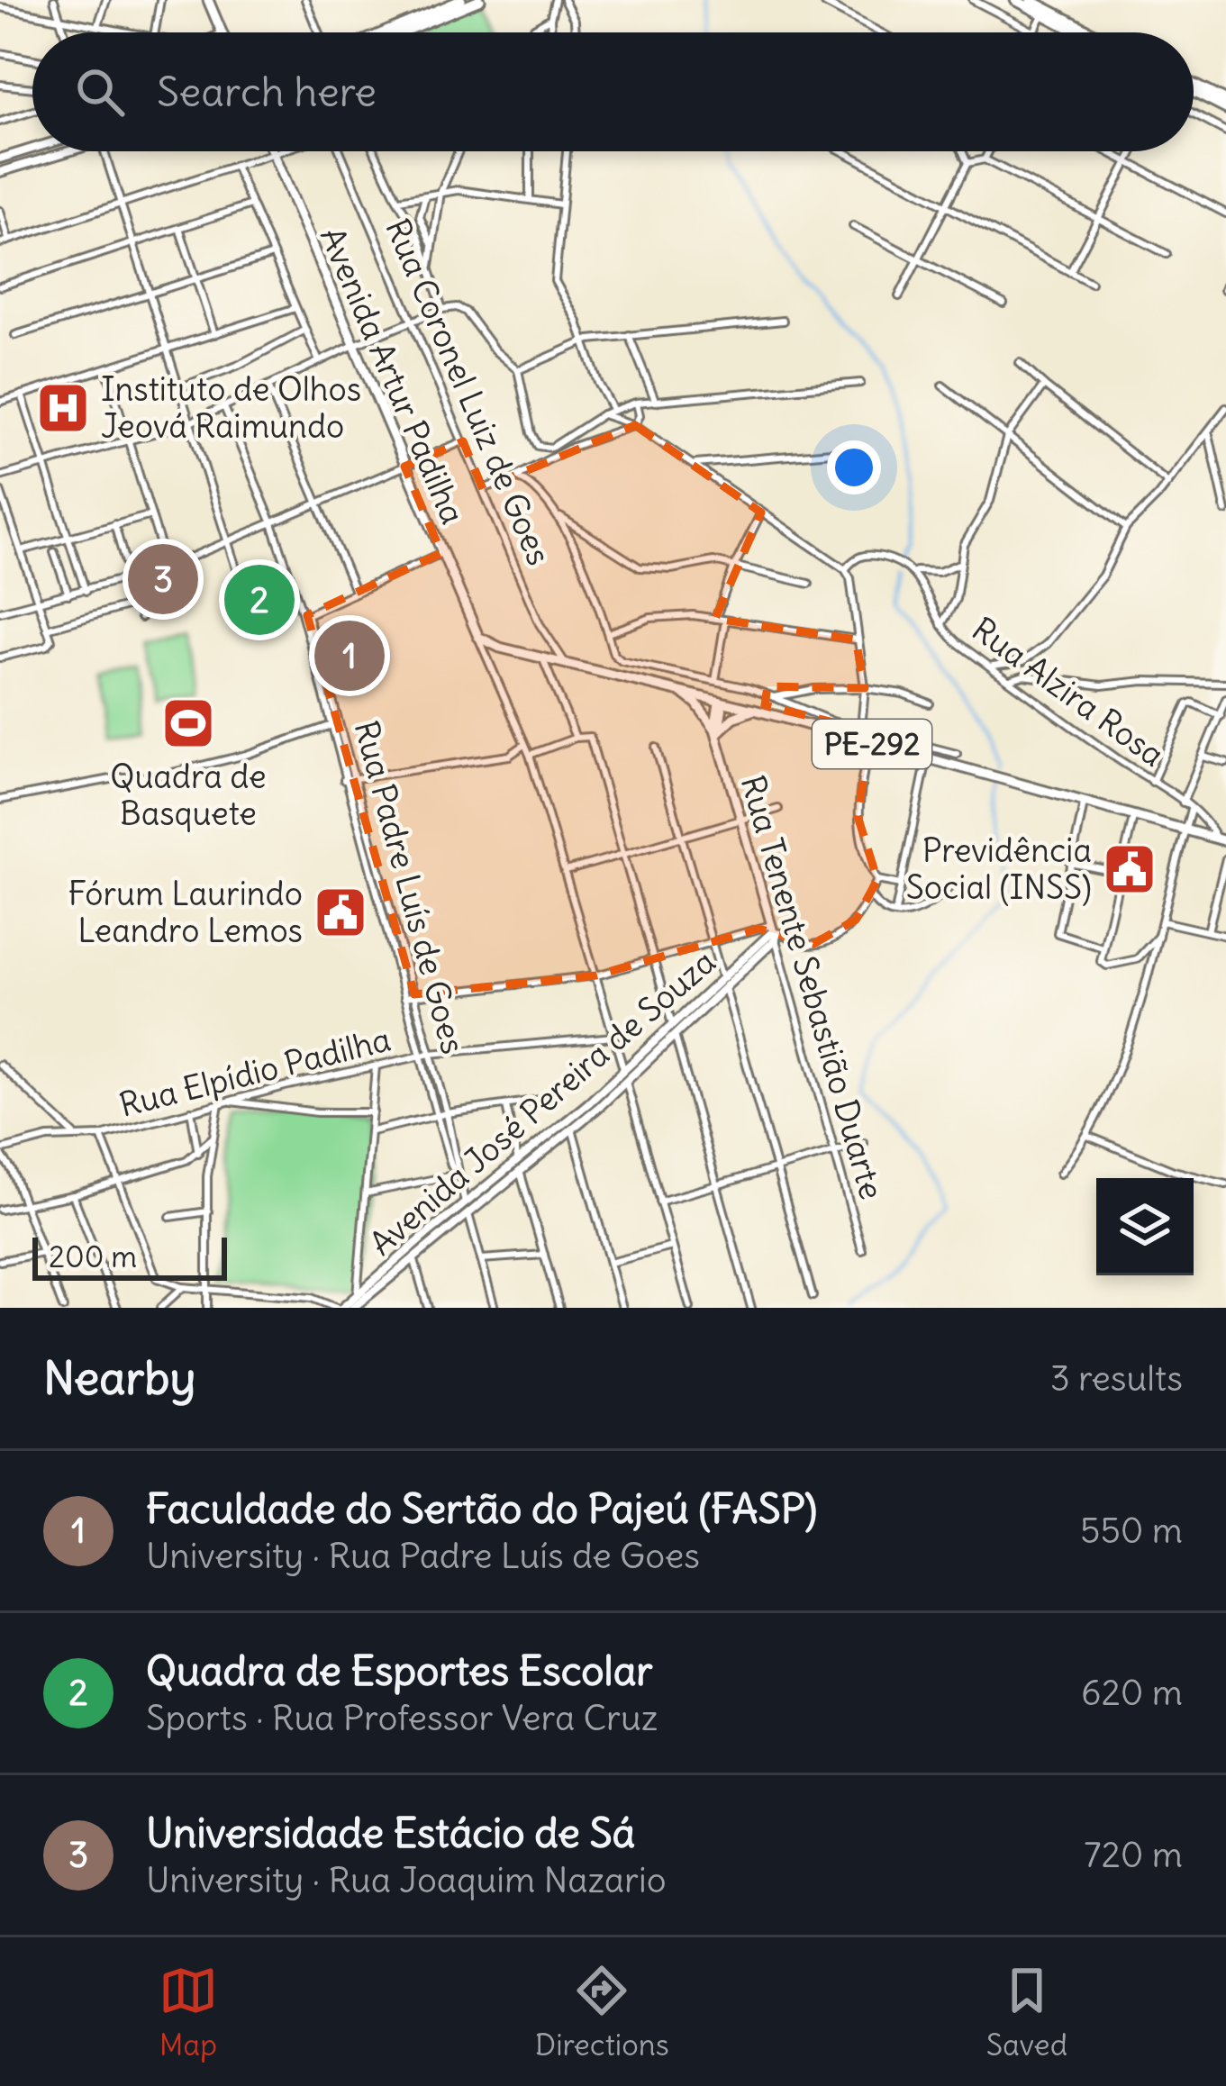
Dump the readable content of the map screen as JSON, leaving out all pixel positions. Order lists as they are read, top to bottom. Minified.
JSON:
{"streets":{"main road":["Avenida Artur Padilha","PE-292"],"street":["Rua Coronel Luiz de Goes","Rua Alzira Rosa","Rua Padre Luís de Goes","Rua Tenente Sebastião Duarte","Rua Elpídio Padilha","Avenida José Pereira de Souza"]},"crossings":[["Avenida Artur Padilha","PE-292"],["Rua Coronel Luiz de Goes","PE-292"],["Rua Alzira Rosa","PE-292"],["PE-292","Rua Tenente Sebastião Duarte"],["Rua Padre Luís de Goes","Rua Elpídio Padilha"],["Rua Tenente Sebastião Duarte","Avenida José Pereira de Souza"]],"places":{"hospital":["Instituto de Olhos Jeová Raimundo"],"sports":["Quadra de Basquete"],"public building":["Previdência Social (INSS)","Fórum Laurindo Leandro Lemos"]},"scale_bar":"200 m","page":{"search":"Search here","pins":["3","2","1"],"scale":"200 m","heading":["Nearby","3 results"],"list":[{"mark":"1","name":"Faculdade do Sertão do Pajeú (FASP)","note":"University · Rua Padre Luís de Goes","value":"550 m"},{"mark":"2","name":"Quadra de Esportes Escolar","note":"Sports · Rua Professor Vera Cruz","value":"620 m"},{"mark":"3","name":"Universidade Estácio de Sá","note":"University · Rua Joaquim Nazario","value":"720 m"}],"nav":["Map","Directions","Saved"]}}
